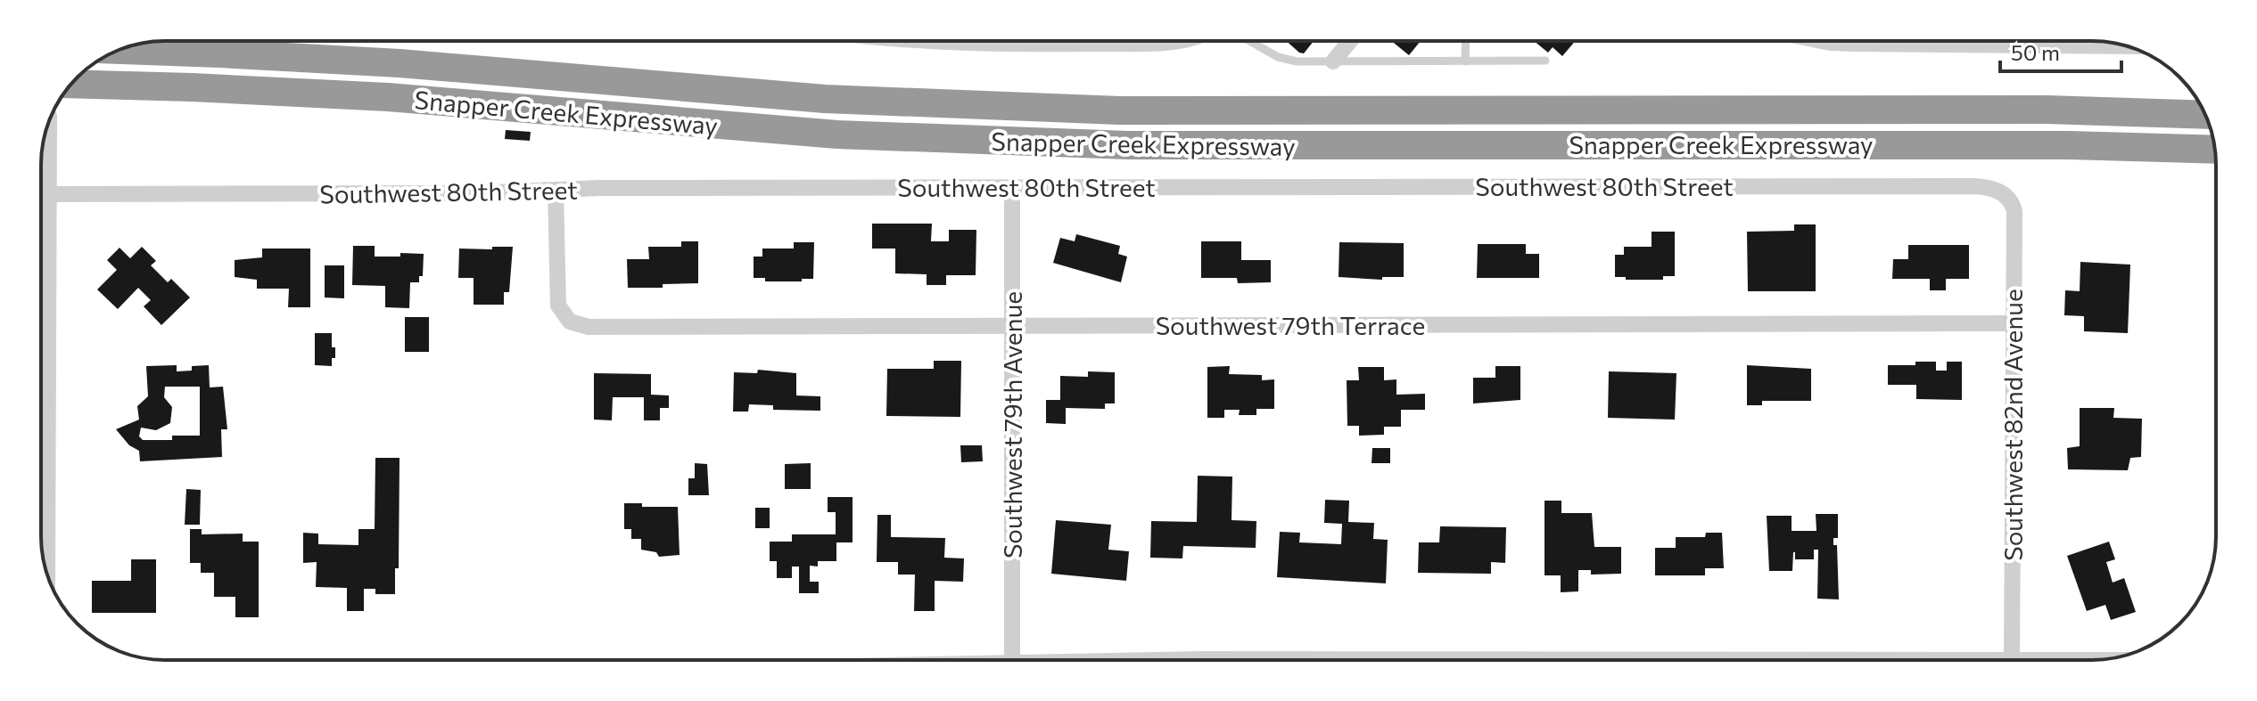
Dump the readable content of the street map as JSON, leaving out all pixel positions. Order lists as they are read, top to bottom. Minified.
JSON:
{"streets":{"highway":["Snapper Creek Expressway"],"street":["Southwest 80th Street","Southwest 79th Terrace","Southwest 79th Avenue","Southwest 82nd Avenue"]},"crossings":[["Southwest 80th Street","Southwest 79th Terrace"],["Southwest 80th Street","Southwest 79th Avenue"],["Southwest 80th Street","Southwest 82nd Avenue"],["Southwest 79th Terrace","Southwest 79th Avenue"],["Southwest 79th Terrace","Southwest 82nd Avenue"]],"scale_bar":"50 m"}
